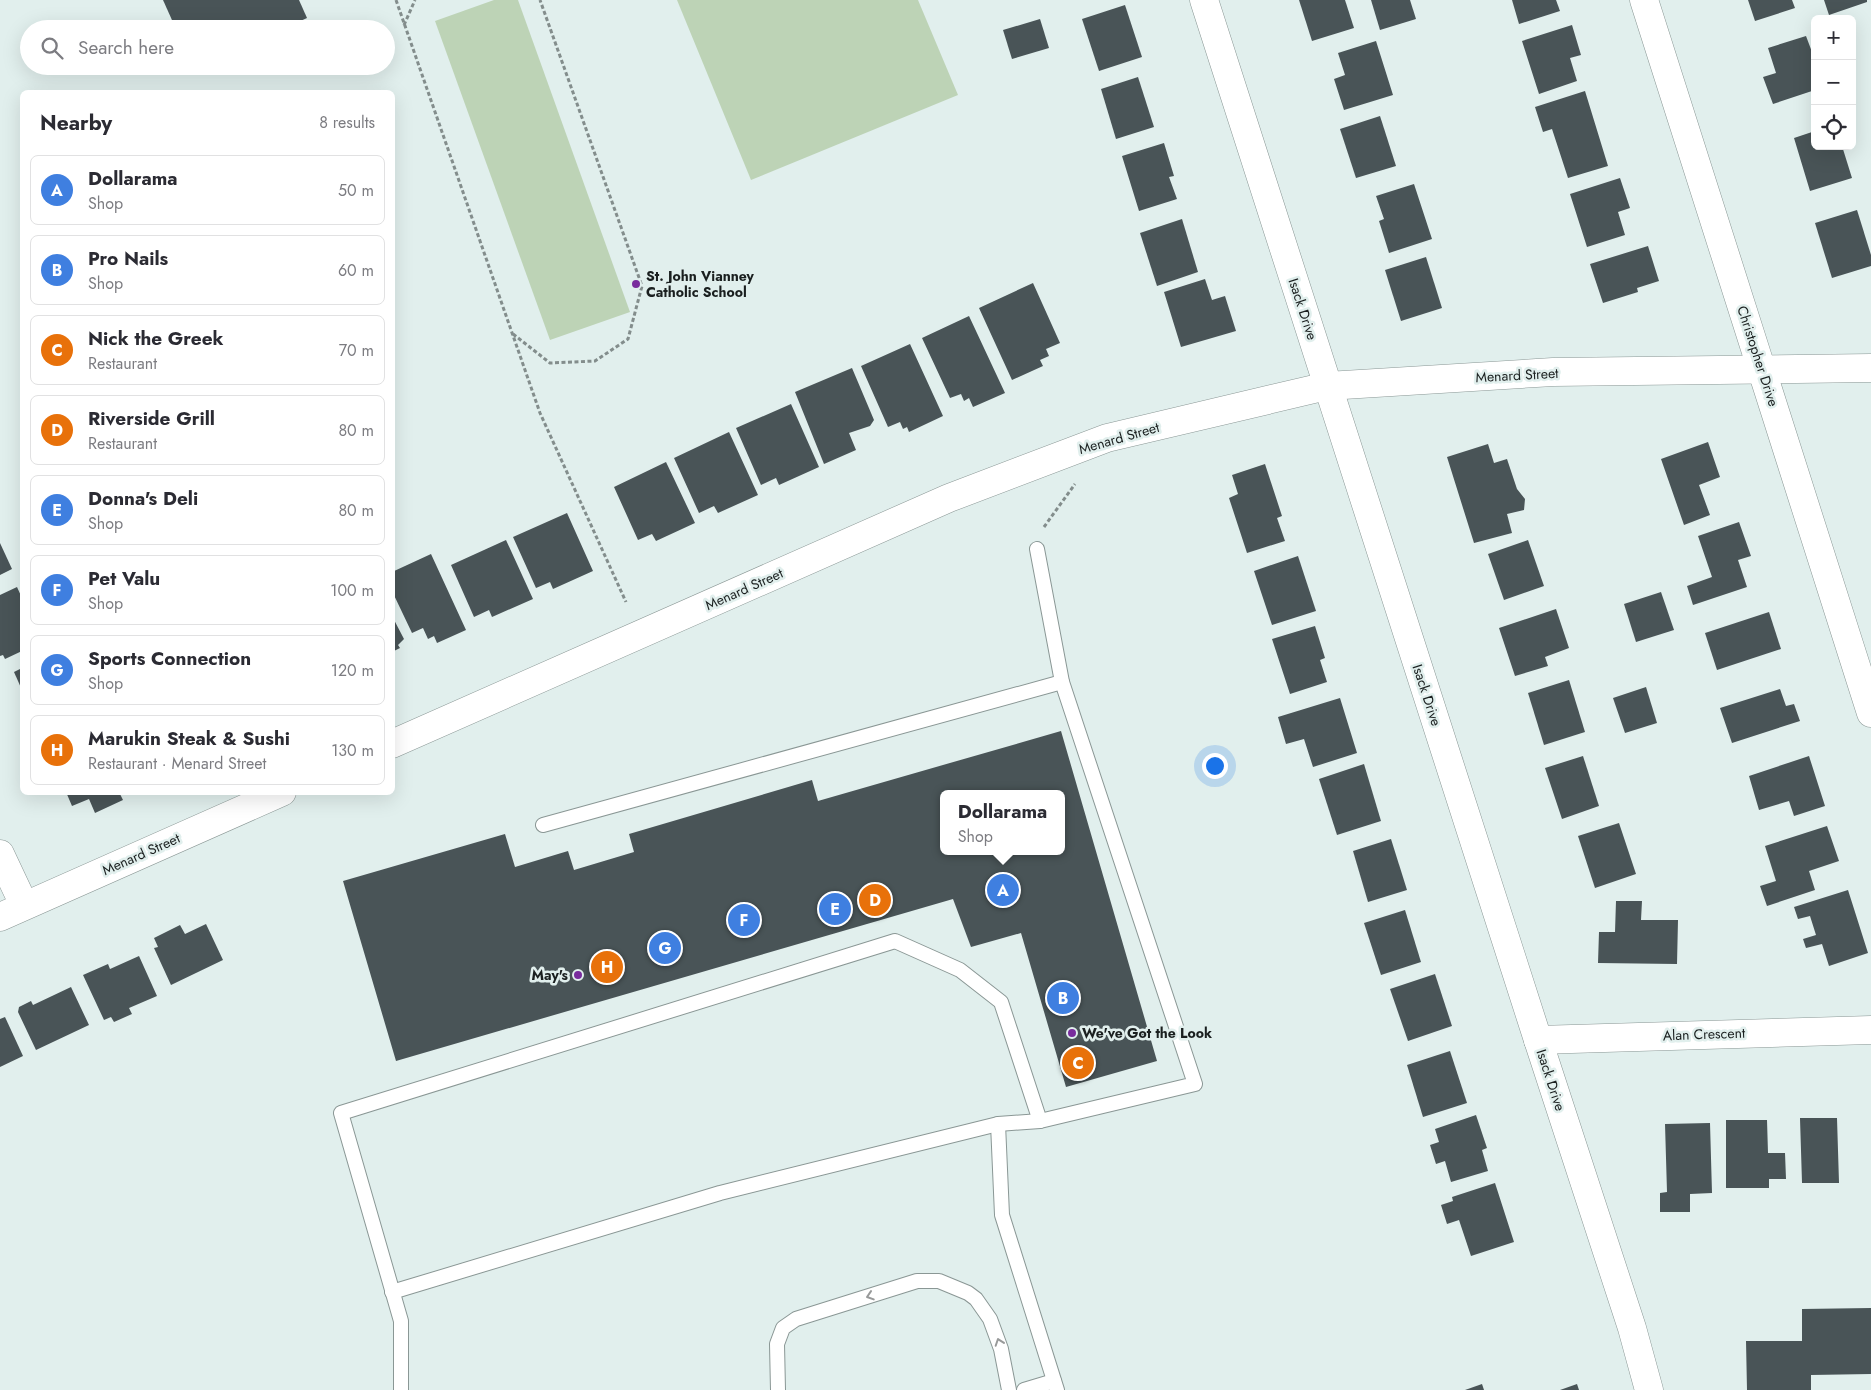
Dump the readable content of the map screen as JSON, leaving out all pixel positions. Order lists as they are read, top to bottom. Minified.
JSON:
{"streets":{"street":["Isack Drive","Christopher Drive","Menard Street","Alan Crescent"]},"crossings":[["Isack Drive","Menard Street"],["Isack Drive","Alan Crescent"],["Christopher Drive","Menard Street"]],"places":["St. John Vianney Catholic School","May's","We've Got the Look"],"page":{"map_buttons":["+","−"],"search":"Search here","heading":["Nearby","8 results"],"list":[{"mark":"A","name":"Dollarama","note":"Shop","value":"50 m"},{"mark":"B","name":"Pro Nails","note":"Shop","value":"60 m"},{"mark":"C","name":"Nick the Greek","note":"Restaurant","value":"70 m"},{"mark":"D","name":"Riverside Grill","note":"Restaurant","value":"80 m"},{"mark":"E","name":"Donna's Deli","note":"Shop","value":"80 m"},{"mark":"F","name":"Pet Valu","note":"Shop","value":"100 m"},{"mark":"G","name":"Sports Connection","note":"Shop","value":"120 m"},{"mark":"H","name":"Marukin Steak & Sushi","note":"Restaurant · Menard Street","value":"130 m"}],"popup":["Dollarama","Shop"],"pins":["A","D","E","F","G","H","B","C"]}}
